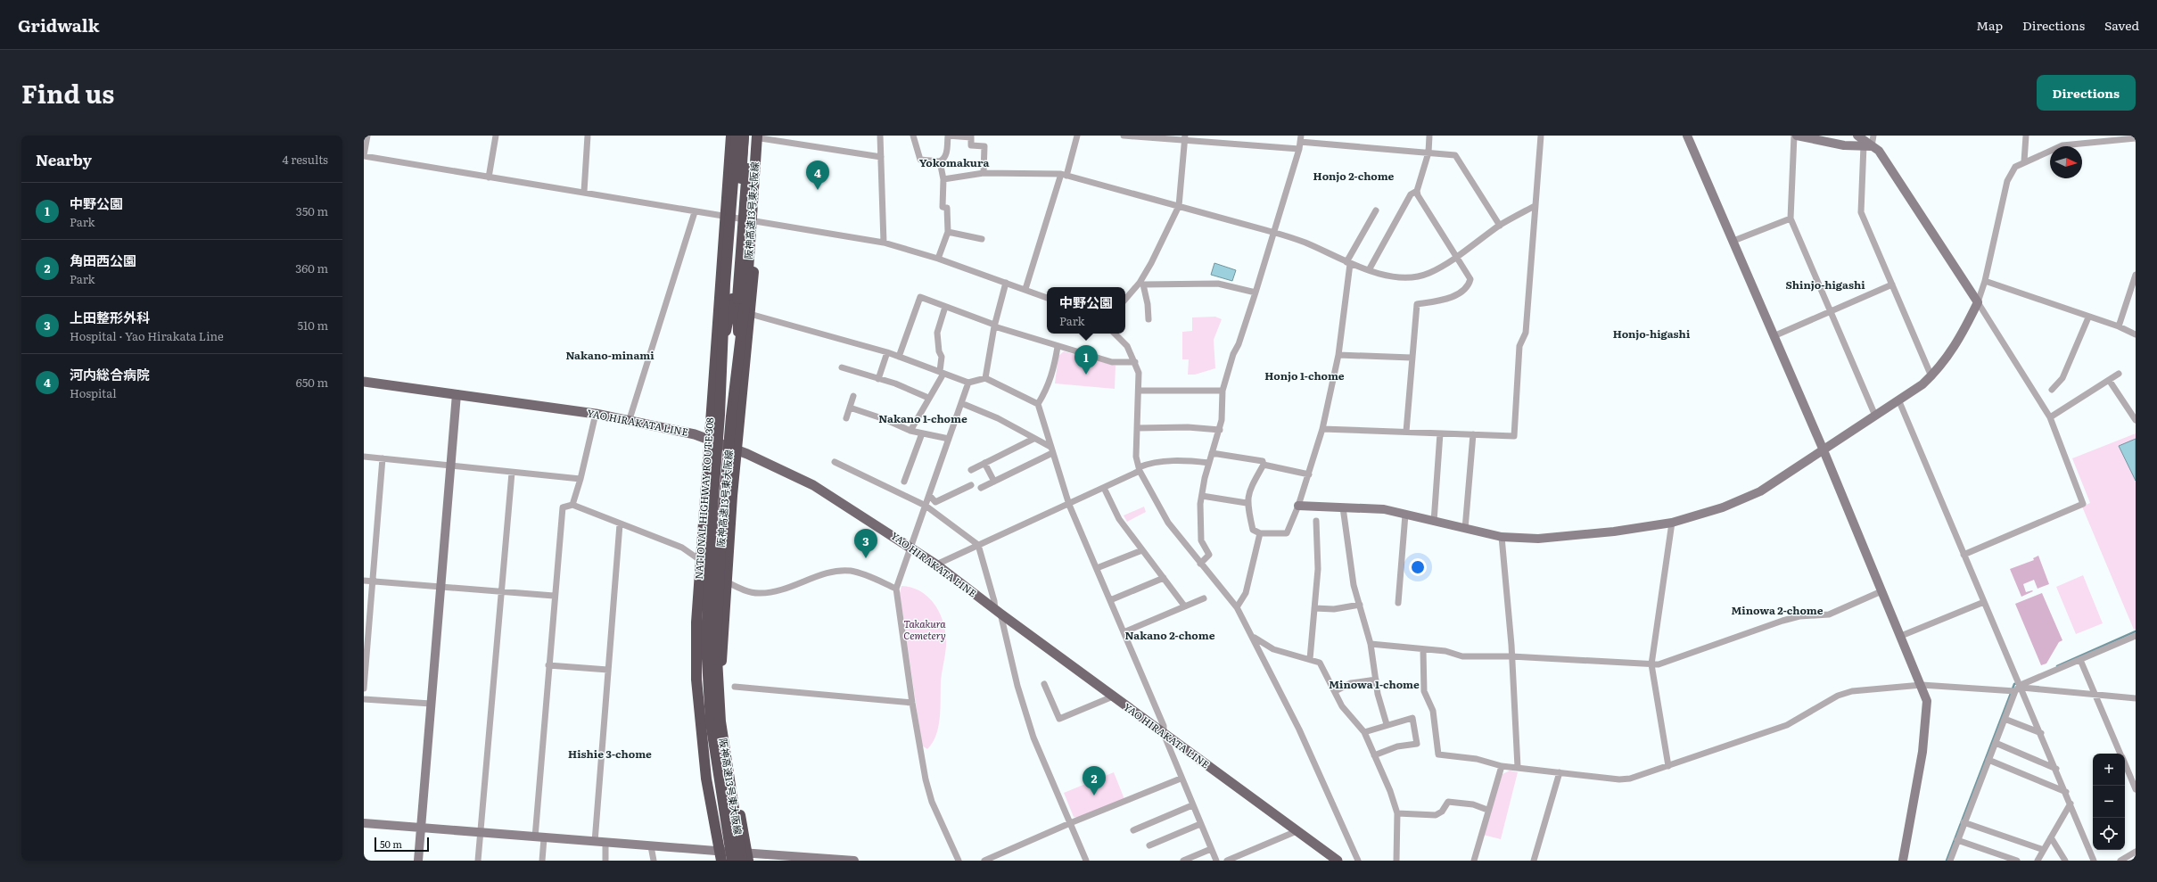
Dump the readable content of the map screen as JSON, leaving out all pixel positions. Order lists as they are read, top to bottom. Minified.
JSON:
{"streets":{"highway":["阪神高速13号東大阪線","NATIONAL HIGHWAY ROUTE 308"],"main road":["YAO HIRAKATA LINE"]},"crossings":[["YAO HIRAKATA LINE","NATIONAL HIGHWAY ROUTE 308"]],"districts":["Yokomakura","Honjo 2-chome","Shinjo-higashi","Honjo-higashi","Nakano-minami","Honjo 1-chome","Nakano 1-chome","Minowa 2-chome","Nakano 2-chome","Minowa 1-chome","Hishie 3-chome"],"parks":["Takakura Cemetery"],"scale_bar":"50 m","north":"right","page":{"header":"Gridwalk","nav":["Map","Directions","Saved"],"title":"Find us","buttons":"Directions","heading":["Nearby","4 results"],"pins":["4","1","3","2"],"list":[{"mark":"1","name":"中野公園","note":"Park","value":"350 m"},{"mark":"2","name":"角田西公園","note":"Park","value":"360 m"},{"mark":"3","name":"上田整形外科","note":"Hospital · Yao Hirakata Line","value":"510 m"},{"mark":"4","name":"河内総合病院","note":"Hospital","value":"650 m"}],"popup":["中野公園","Park"],"map_buttons":["+","−"],"scale":"50 m"}}
